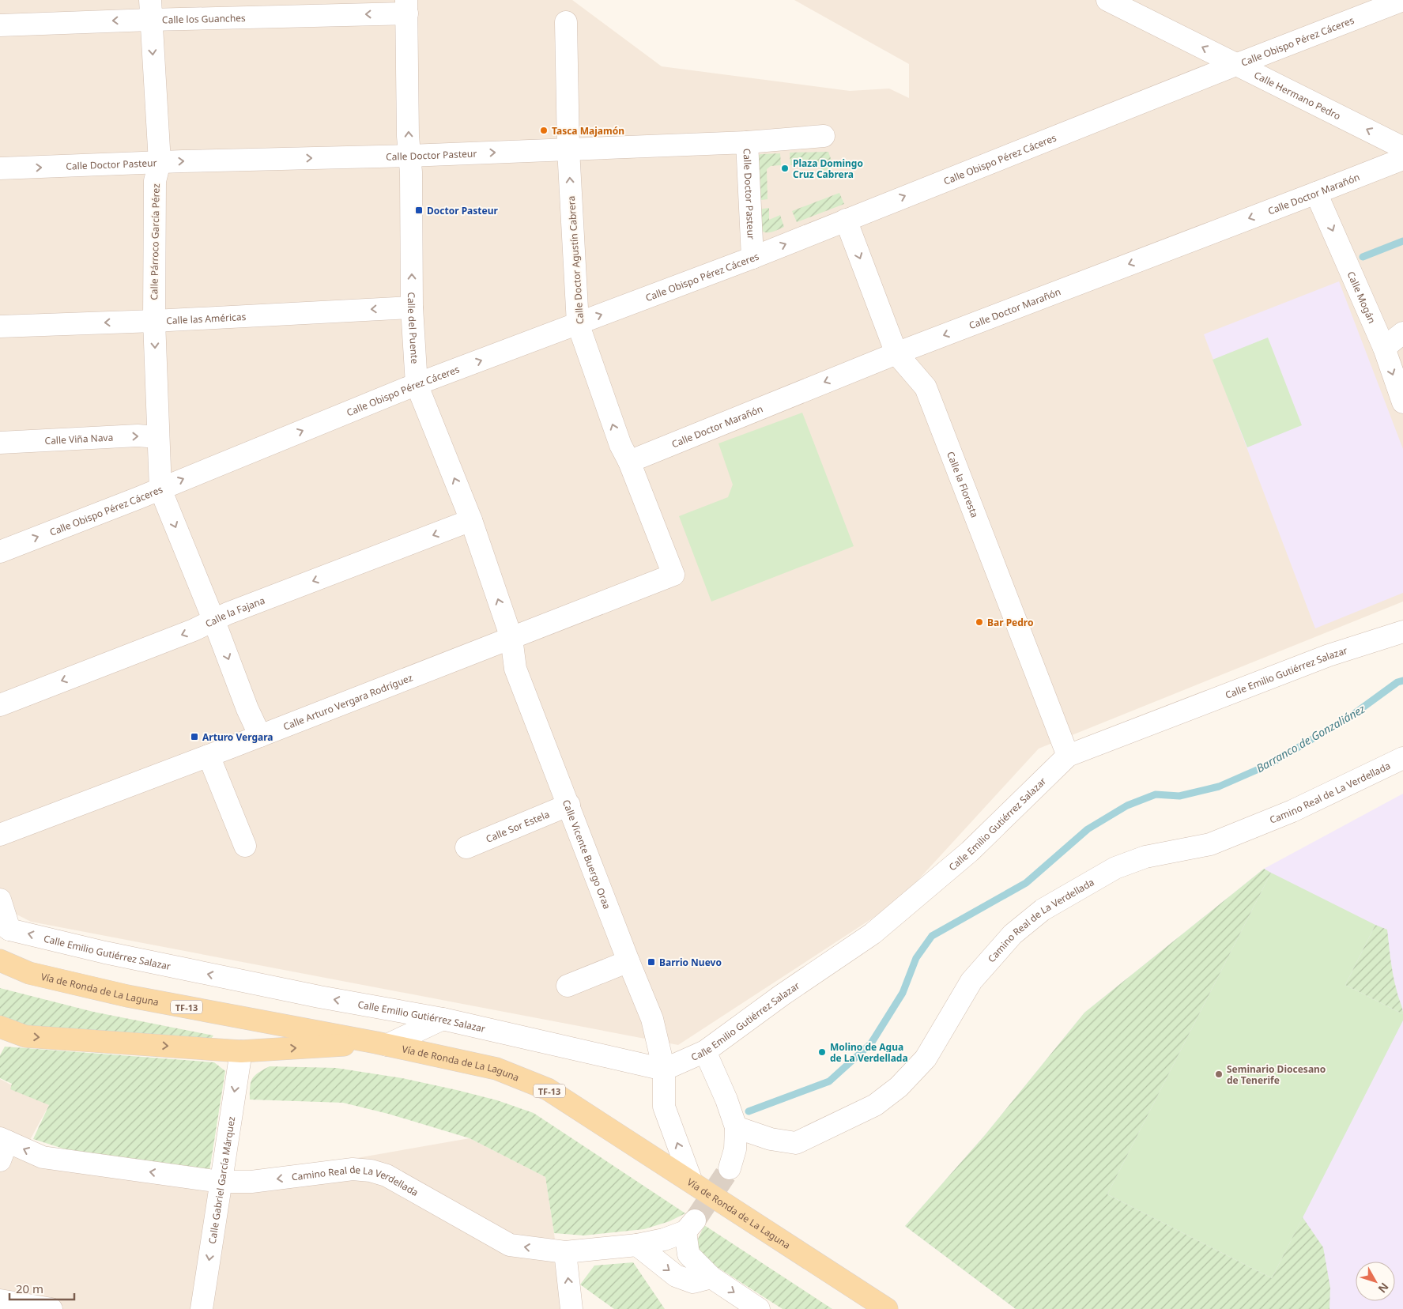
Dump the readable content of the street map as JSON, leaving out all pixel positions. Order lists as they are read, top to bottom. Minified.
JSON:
{"streets":{"main road":["Vía de Ronda de La Laguna","TF-13"],"street":["Calle los Guanches","Calle Obispo Pérez Cáceres","Calle Hermano Pedro","Calle Doctor Pasteur","Calle Doctor Marañón","Calle Párroco García Pérez","Calle Doctor Agustín Cabrera","Calle Mogán","Calle las Américas","Calle del Puente","Calle Viña Nava","Calle la Floresta","Calle la Fajana","Calle Emilio Gutiérrez Salazar","Calle Arturo Vergara Rodríguez","Camino Real de La Verdellada","Calle Sor Estela","Calle Vicente Buergo Oraa","Calle Gabriel García Márquez"]},"crossings":[["Calle los Guanches","Calle Párroco García Pérez"],["Calle los Guanches","Calle del Puente"],["Calle Obispo Pérez Cáceres","Calle Hermano Pedro"],["Calle Obispo Pérez Cáceres","Calle Doctor Pasteur"],["Calle Obispo Pérez Cáceres","Calle Párroco García Pérez"],["Calle Obispo Pérez Cáceres","Calle Doctor Agustín Cabrera"],["Calle Obispo Pérez Cáceres","Calle del Puente"],["Calle Obispo Pérez Cáceres","Calle la Floresta"],["Calle Doctor Pasteur","Calle Párroco García Pérez"],["Calle Doctor Pasteur","Calle Doctor Agustín Cabrera"],["Calle Doctor Pasteur","Calle del Puente"],["Calle Doctor Marañón","Calle Doctor Agustín Cabrera"],["Calle Doctor Marañón","Calle Mogán"],["Calle Doctor Marañón","Calle la Floresta"],["Calle Párroco García Pérez","Calle las Américas"],["Calle Párroco García Pérez","Calle Viña Nava"],["Calle Párroco García Pérez","Calle la Fajana"],["Calle Párroco García Pérez","Calle Arturo Vergara Rodríguez"],["Calle Doctor Agustín Cabrera","Calle Arturo Vergara Rodríguez"],["Calle las Américas","Calle del Puente"],["Calle del Puente","Calle la Fajana"],["Calle del Puente","Calle Arturo Vergara Rodríguez"],["Calle del Puente","Calle Vicente Buergo Oraa"],["Calle la Floresta","Calle Emilio Gutiérrez Salazar"],["Calle Emilio Gutiérrez Salazar","Calle Vicente Buergo Oraa"],["Calle Arturo Vergara Rodríguez","Calle Vicente Buergo Oraa"],["Camino Real de La Verdellada","Calle Gabriel García Márquez"],["Calle Sor Estela","Calle Vicente Buergo Oraa"],["Calle Vicente Buergo Oraa","Vía de Ronda de La Laguna"]],"one_way":["Calle los Guanches","Calle Obispo Pérez Cáceres","Calle Hermano Pedro","Calle Doctor Pasteur","Calle Doctor Marañón","Calle Párroco García Pérez","Calle Doctor Agustín Cabrera","Calle Mogán","Calle las Américas","Calle del Puente","Calle Viña Nava","Calle la Fajana","Camino Real de La Verdellada","Calle Gabriel García Márquez"],"water":["Barranco de Gonzaliánez"],"places":{"other":["Tasca Majamón","Plaza Domingo Cruz Cabrera","Bar Pedro","Molino de Agua de La Verdellada","Seminario Diocesano de Tenerife"],"transit":["Doctor Pasteur","Arturo Vergara","Barrio Nuevo"]},"scale_bar":"20 m","north":"bottom right"}
